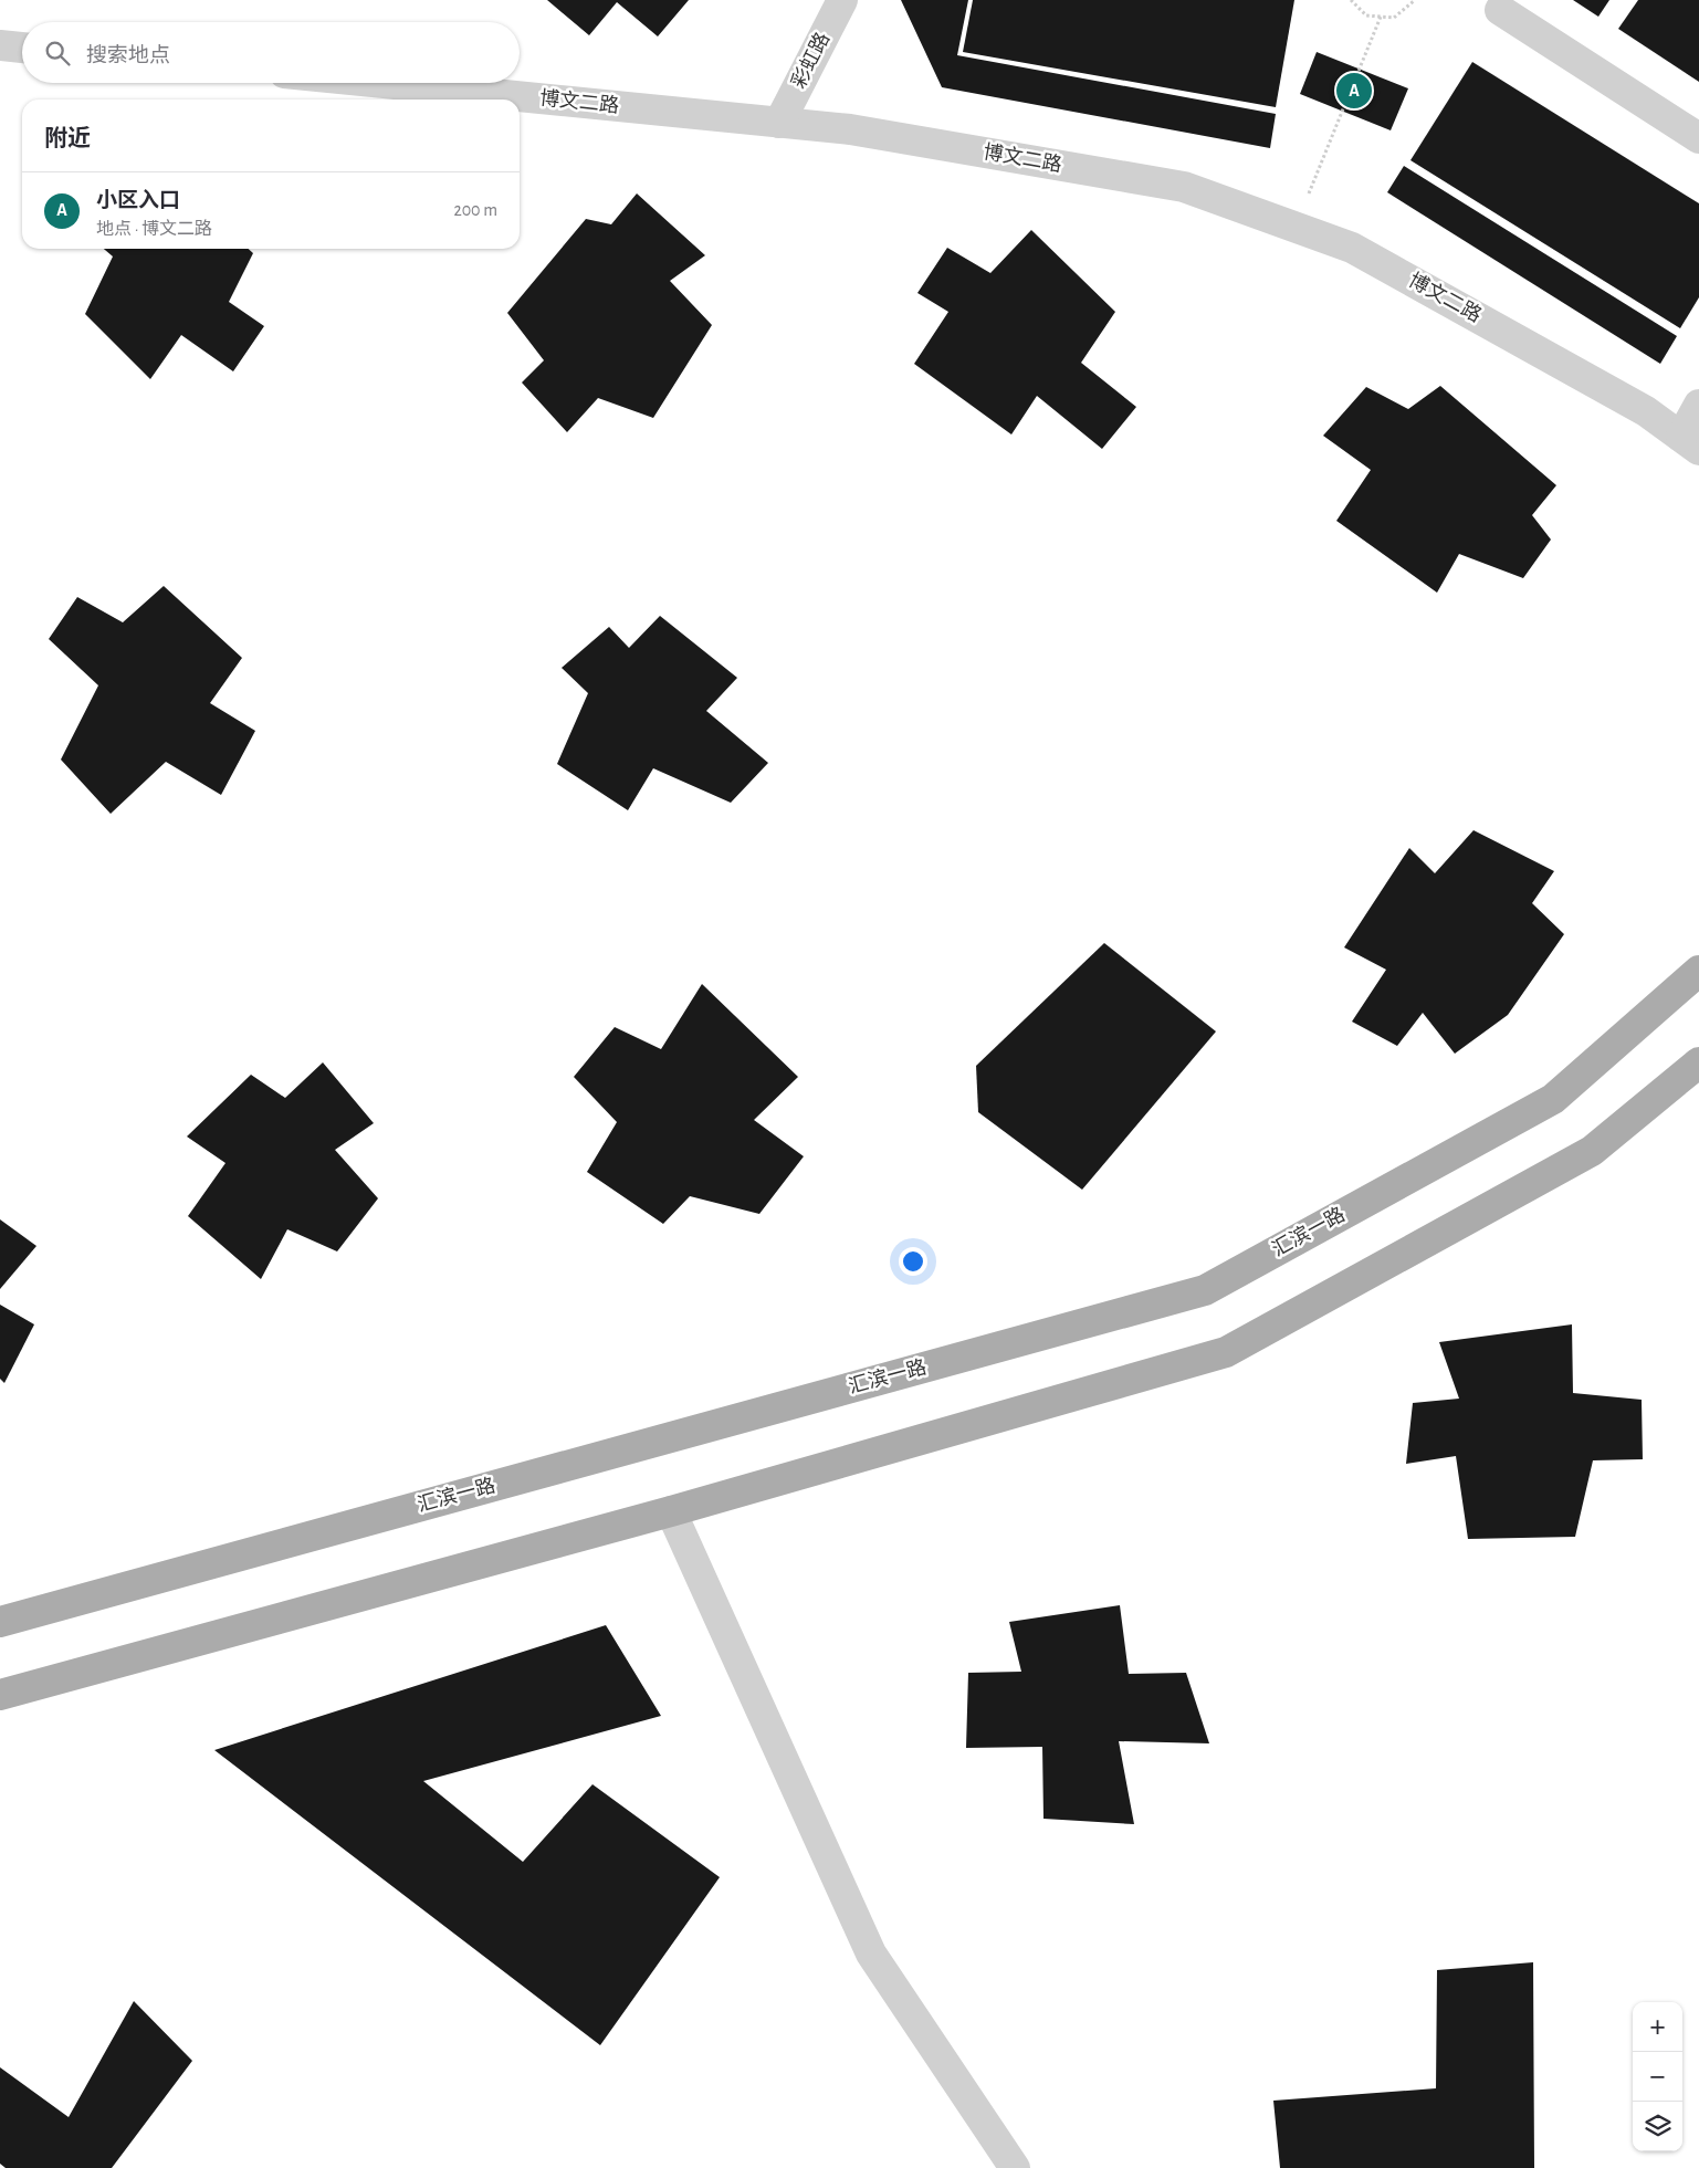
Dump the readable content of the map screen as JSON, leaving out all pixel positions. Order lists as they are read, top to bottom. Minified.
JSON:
{"streets":{"main road":["汇滨一路"],"street":["彩虹路","博文二路"]},"crossings":[["彩虹路","博文二路"]],"page":{"search":"搜索地点","pins":"A","heading":"附近","list":[{"mark":"A","name":"小区入口","note":"地点 · 博文二路","value":"200 m"}],"map_buttons":["+","−"]}}
